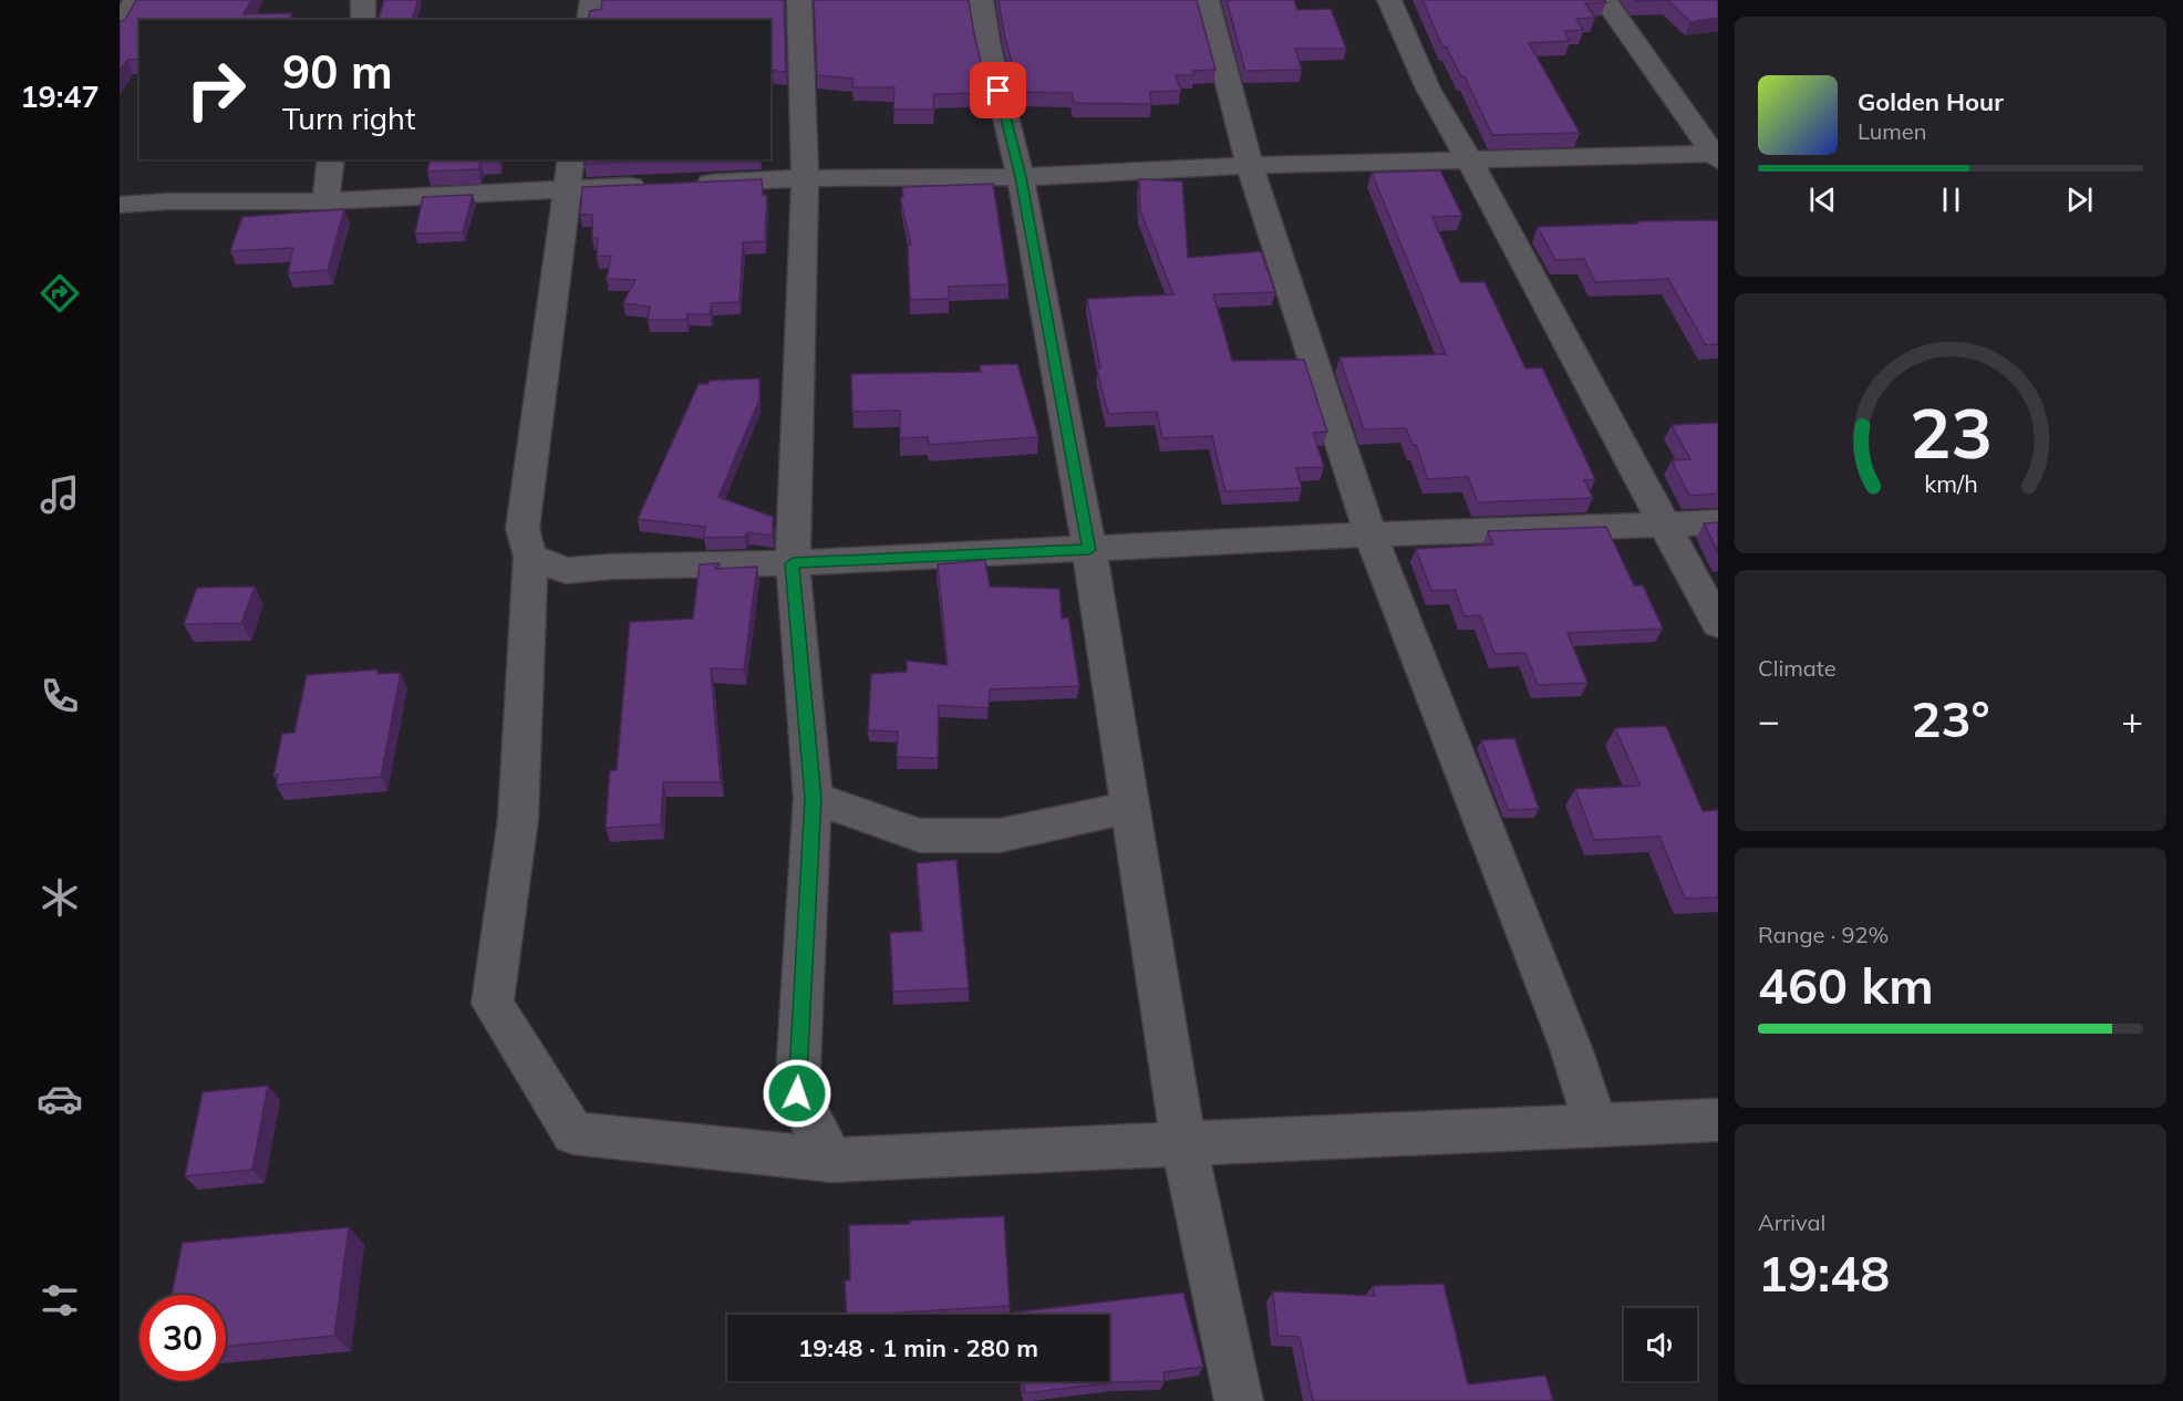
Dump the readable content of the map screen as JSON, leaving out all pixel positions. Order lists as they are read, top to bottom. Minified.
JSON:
{"page":{"tabs":"19:47","turn":["90 m","Turn right"],"song":["Golden Hour","Lumen"],"tile":["Climate",["Range · 92%","460 km"],["Arrival","19:48"]],"heat":["−","23°","+"],"limit":"30","trip":"19:48 · 1 min · 280 m","gauge":["23","km/h"]}}
